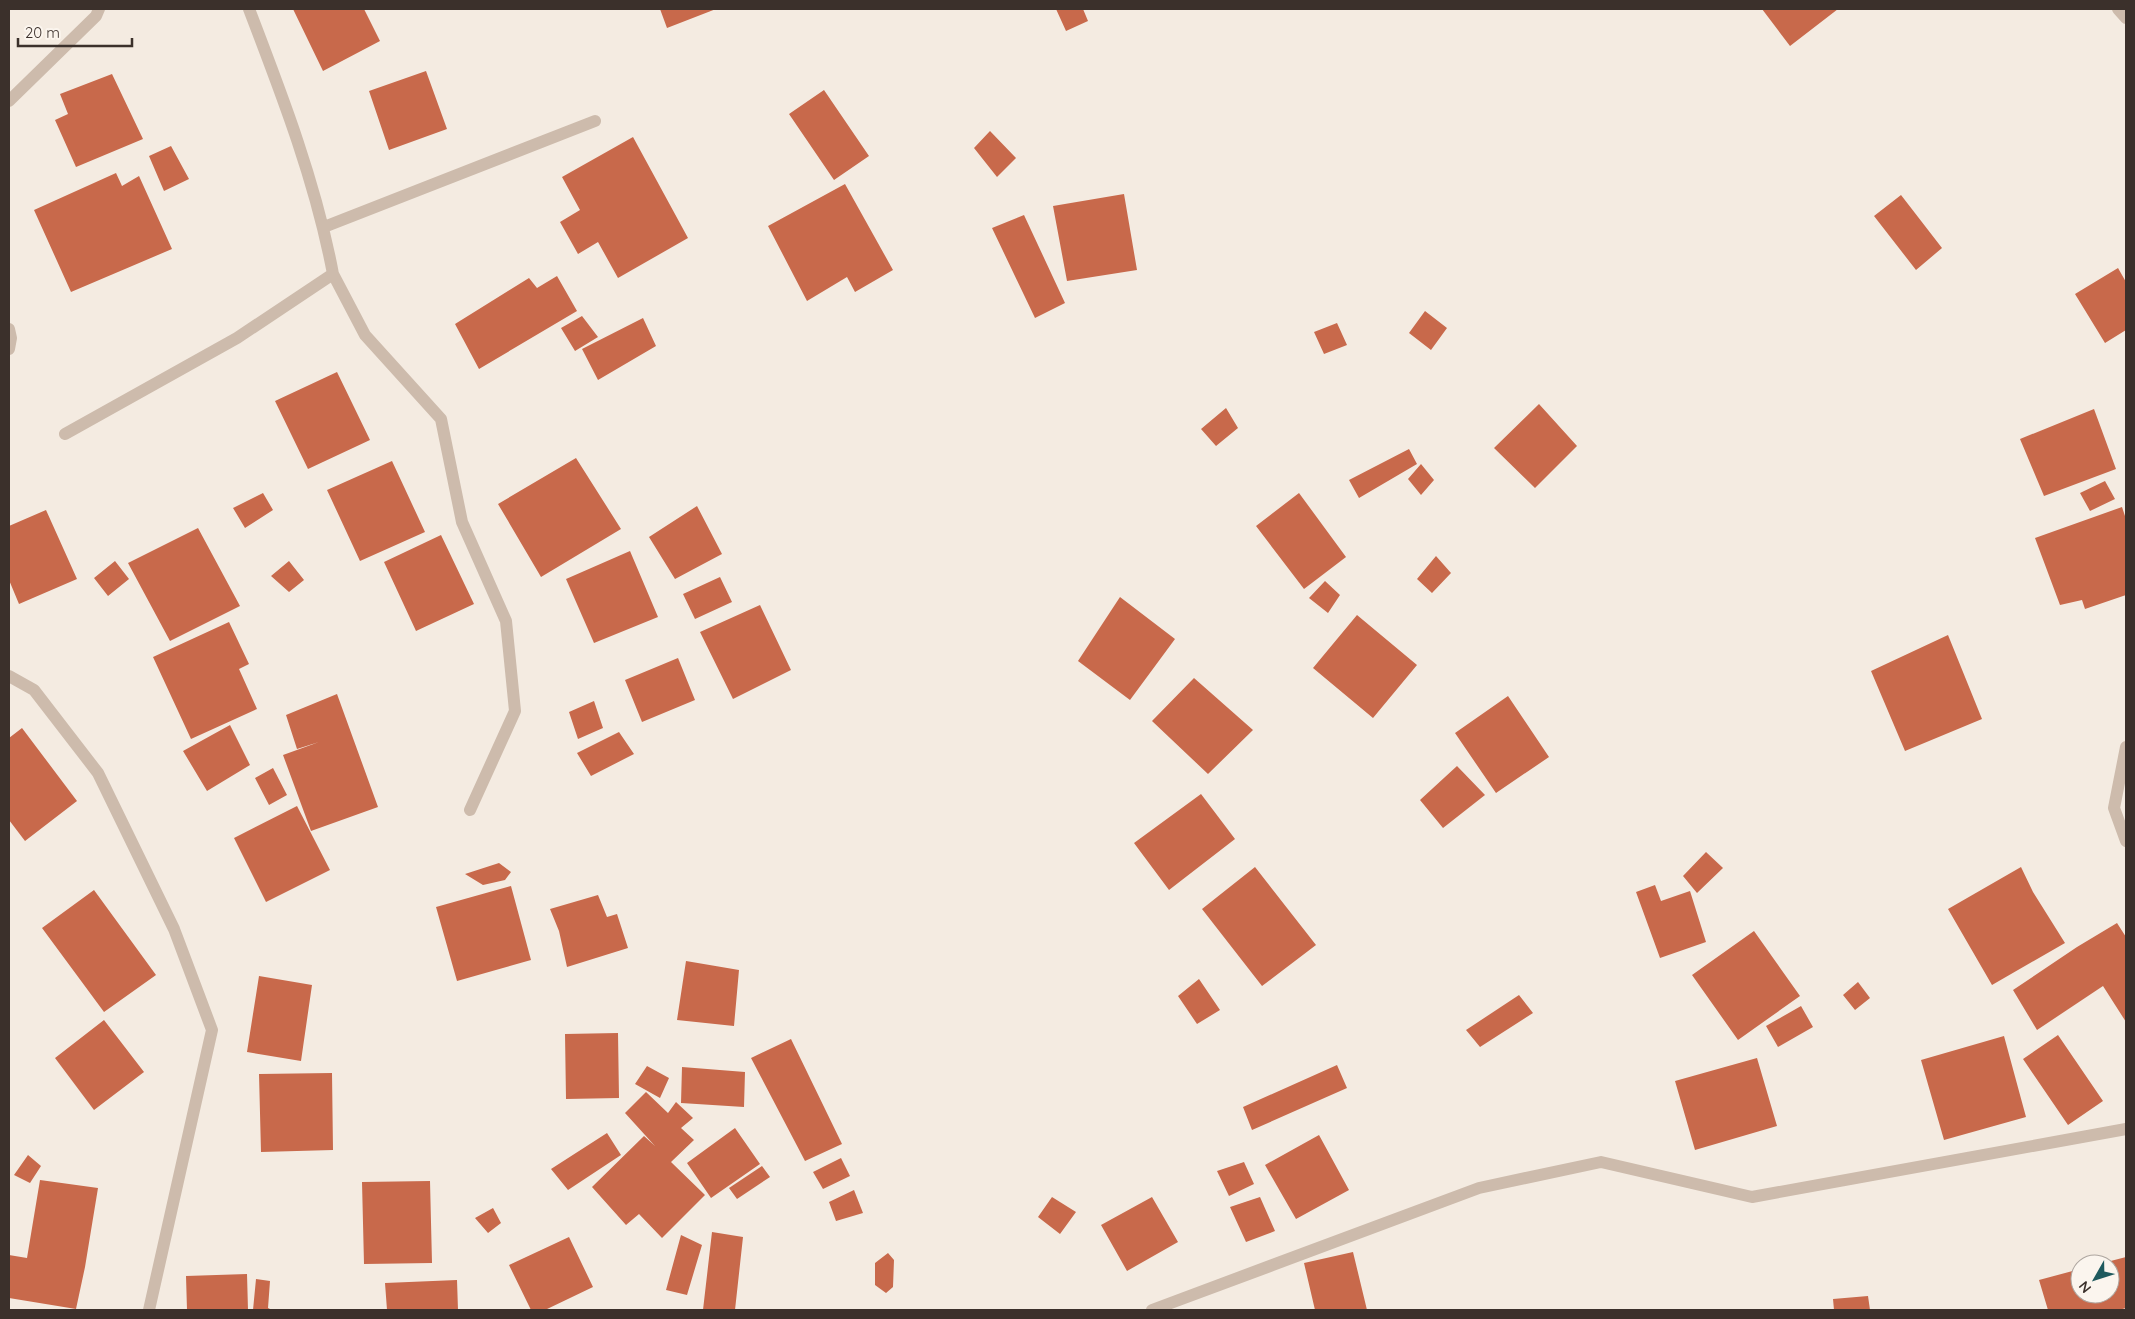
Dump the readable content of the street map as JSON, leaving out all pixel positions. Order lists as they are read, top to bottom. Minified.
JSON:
{"scale_bar":"20 m","north":"bottom left"}
